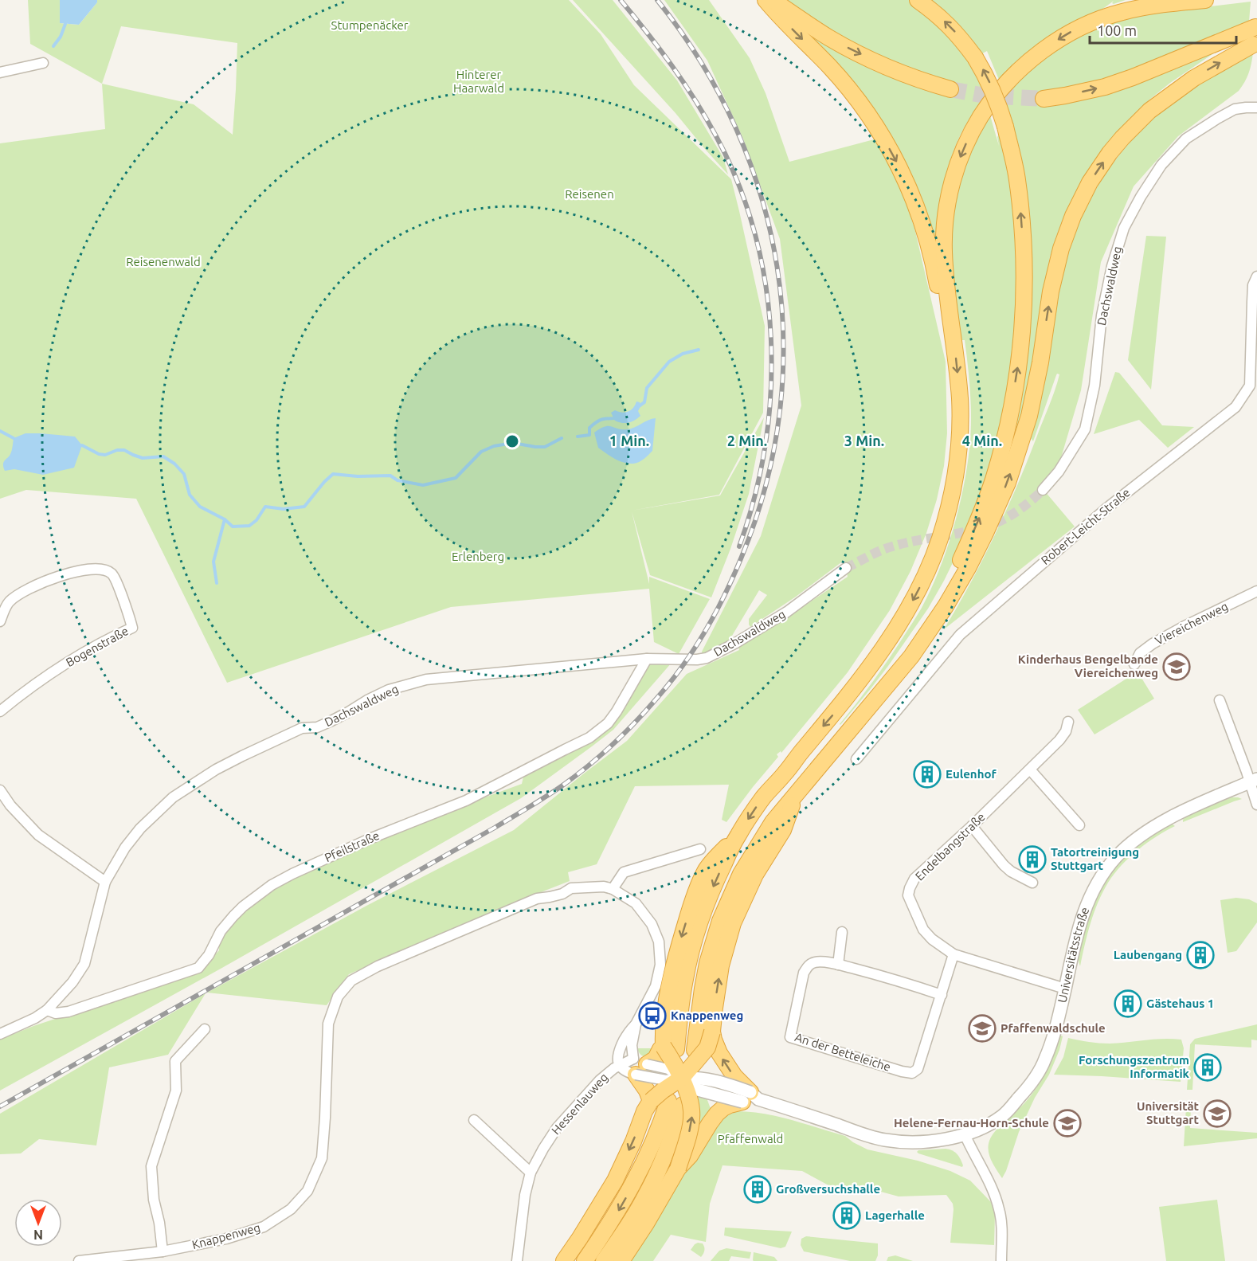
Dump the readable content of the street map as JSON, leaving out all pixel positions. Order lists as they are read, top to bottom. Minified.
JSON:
{"streets":{"street":["Dachswaldweg","Robert-Leicht-Straße","Viereichenweg","Bogenstraße","Pfeilstraße","Endelbangstraße","Universitätsstraße","An der Betteleiche","Hessenlauweg","Knappenweg"]},"crossings":[["Dachswaldweg","Pfeilstraße"],["Endelbangstraße","Universitätsstraße"],["Endelbangstraße","An der Betteleiche"],["Universitätsstraße","Hessenlauweg"],["Hessenlauweg","Knappenweg"]],"parks":["Stumpenäcker","Hinterer Haarwald","Reisenen","Reisenenwald","Erlenberg","Pfaffenwald"],"places":{"school or university":["Kinderhaus Bengelbande Viereichenweg","Pfaffenwaldschule","Universität Stuttgart","Helene-Fernau-Horn-Schule"],"building":["Eulenhof","Tatortreinigung Stuttgart","Laubengang","Gästehaus 1","Forschungszentrum Informatik","Großversuchshalle","Lagerhalle"],"bus stop":["Knappenweg"]},"scale_bar":"100 m","north":"bottom","rings":["1 Min.","2 Min.","3 Min.","4 Min."]}
